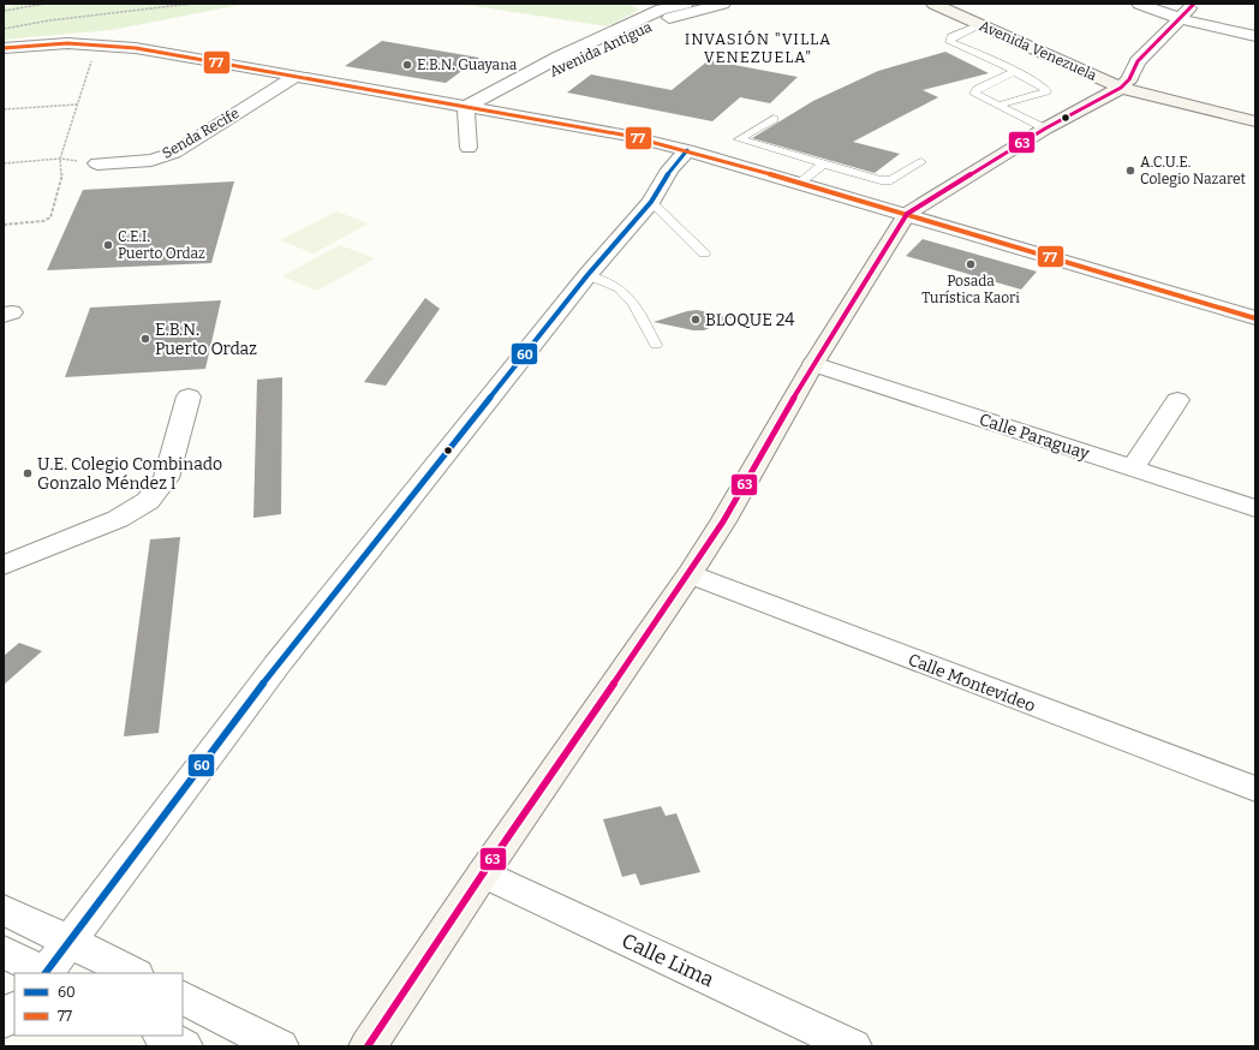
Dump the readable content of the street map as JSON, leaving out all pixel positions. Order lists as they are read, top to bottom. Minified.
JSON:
{"streets":{"street":["Avenida Antigua","Avenida Venezuela","Senda Recife","Calle Paraguay","Calle Montevideo","Calle Lima"]},"districts":["INVASIÓN \"VILLA VENEZUELA\""],"places":["E.B.N. Guayana","A.C.U.E. Colegio Nazaret","C.E.I. Puerto Ordaz","Posada Turística Kaori","BLOQUE 24","E.B.N. Puerto Ordaz","U.E. Colegio Combinado Gonzalo Méndez I"],"lines":["transit line 63","transit line 77","transit line 60"],"legend":["60","77"]}
